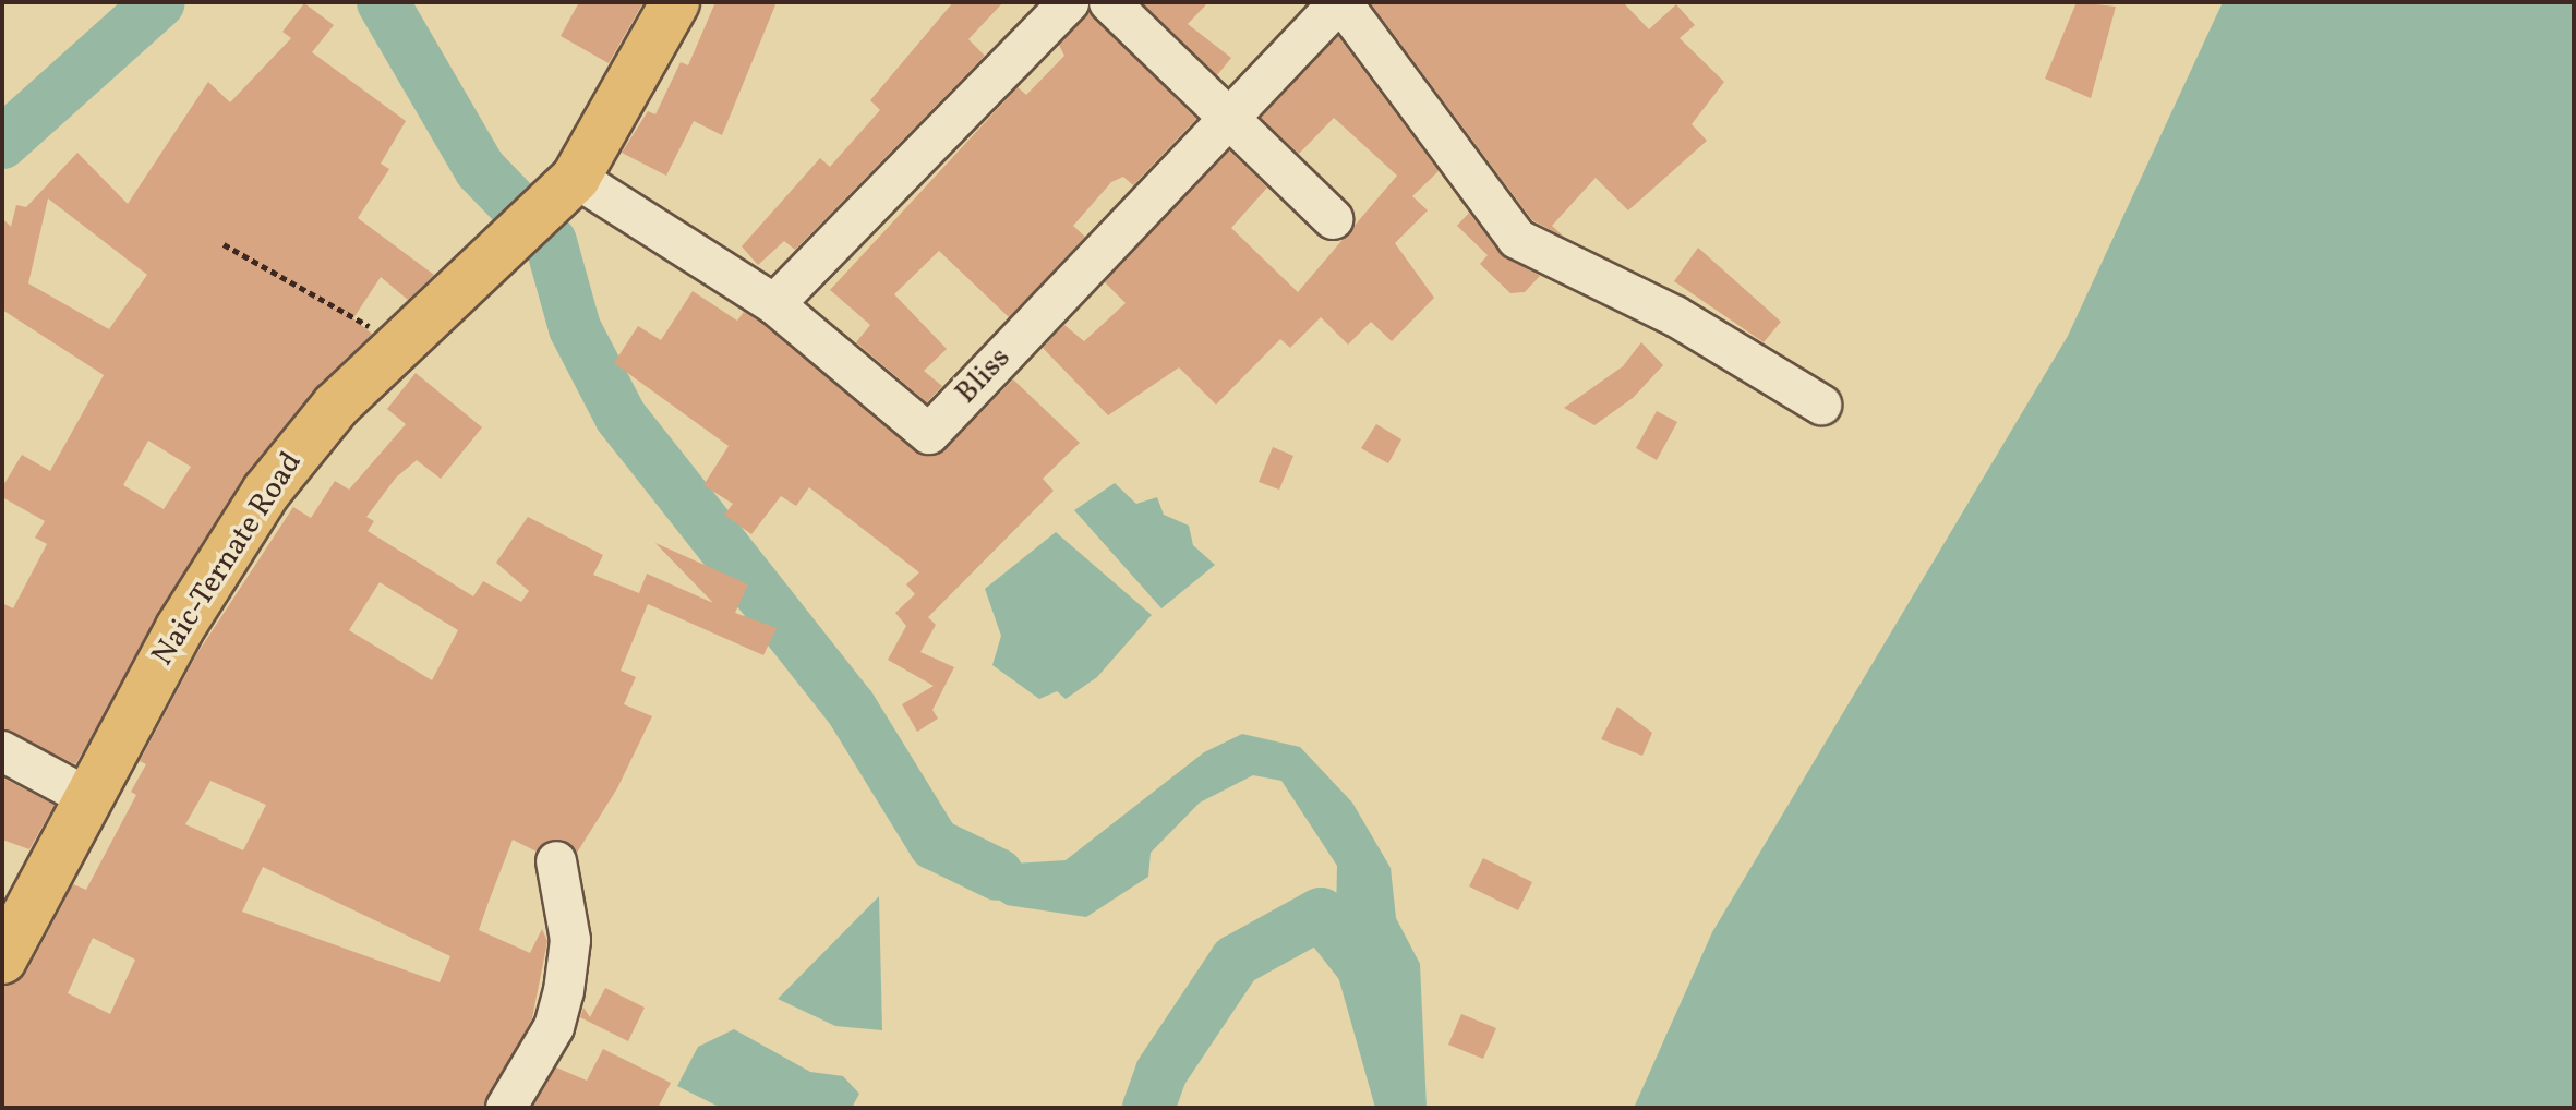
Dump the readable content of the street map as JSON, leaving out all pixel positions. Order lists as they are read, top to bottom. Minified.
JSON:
{"streets":{"main road":["Naic-Ternate Road"],"street":["Bliss"]},"crossings":[["Bliss","Naic-Ternate Road"]]}
